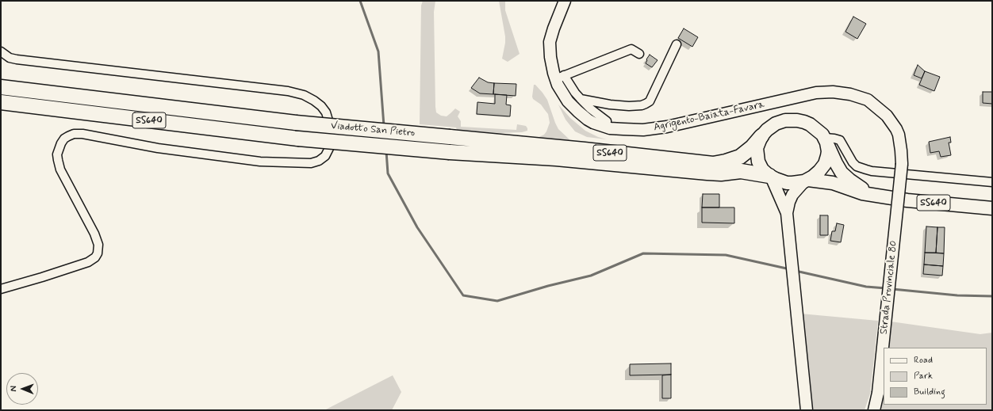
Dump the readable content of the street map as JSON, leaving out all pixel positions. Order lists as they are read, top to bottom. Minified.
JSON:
{"streets":{"highway":["SS640","Viadotto San Pietro"],"street":["Agrigento-Baiata-Favara","Strada Provinciale 80"]},"crossings":[["Agrigento-Baiata-Favara","Strada Provinciale 80"],["SS640","Viadotto San Pietro"]],"legend":["Road","Park","Building"],"north":"left"}
